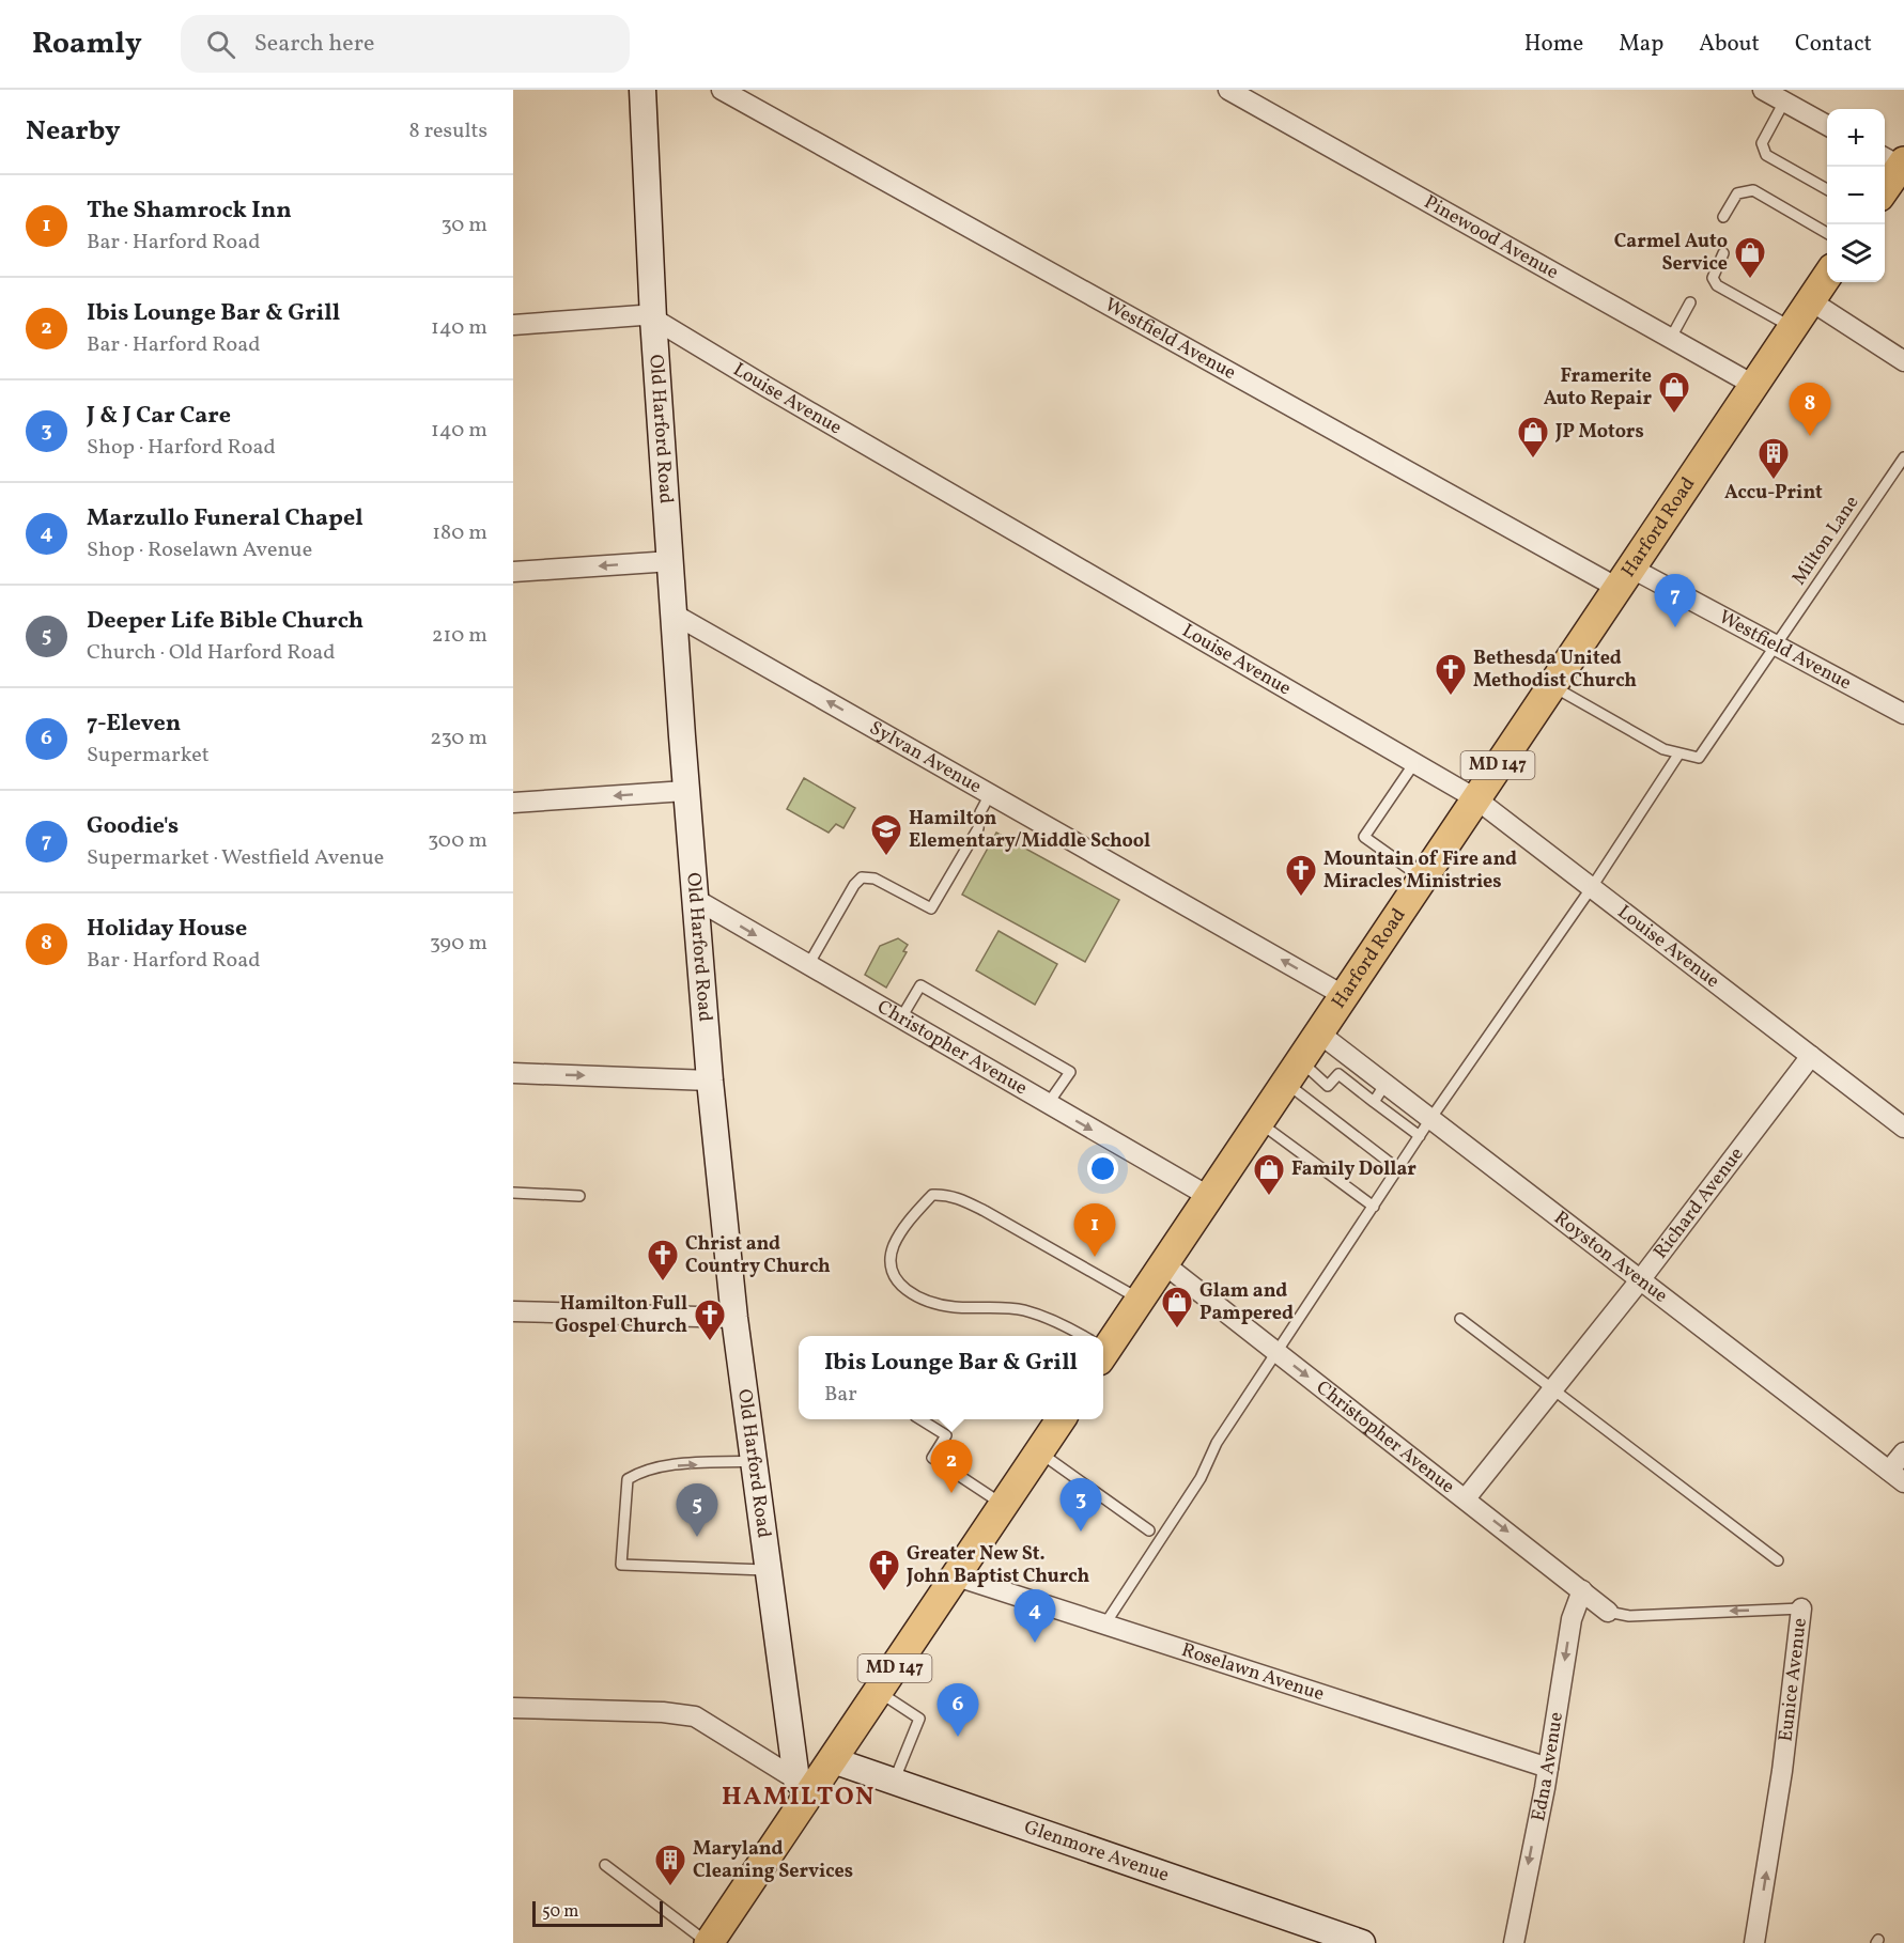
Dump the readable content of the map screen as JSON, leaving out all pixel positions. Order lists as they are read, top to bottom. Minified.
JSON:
{"streets":{"main road":["Harford Road","MD 147"],"street":["Pinewood Avenue","Westfield Avenue","Louise Avenue","Old Harford Road","Sylvan Avenue","Christopher Avenue","Richard Avenue","Royston Avenue","Roselawn Avenue","Eunice Avenue","Edna Avenue","Glenmore Avenue"],"lane":["Milton Lane"]},"crossings":[["Pinewood Avenue","Harford Road"],["Westfield Avenue","Harford Road"],["Westfield Avenue","Milton Lane"],["Louise Avenue","Old Harford Road"],["Louise Avenue","Harford Road"],["Louise Avenue","Richard Avenue"],["Old Harford Road","Sylvan Avenue"],["Old Harford Road","MD 147"],["Old Harford Road","Christopher Avenue"],["Harford Road","Sylvan Avenue"],["Harford Road","Christopher Avenue"],["Harford Road","Royston Avenue"],["MD 147","Roselawn Avenue"],["MD 147","Glenmore Avenue"],["Christopher Avenue","Richard Avenue"],["Christopher Avenue","Eunice Avenue"],["Christopher Avenue","Edna Avenue"],["Richard Avenue","Royston Avenue"],["Roselawn Avenue","Edna Avenue"]],"one_way":["Sylvan Avenue","Christopher Avenue","Edna Avenue"],"districts":["HAMILTON"],"places":{"shop":["Carmel Auto Service","Framerite Auto Repair","JP Motors","Family Dollar","Glam and Pampered"],"building":["Accu-Print","Maryland Cleaning Services"],"church":["Bethesda United Methodist Church","Mountain of Fire and Miracles Ministries","Christ and Country Church","Hamilton Full Gospel Church","Greater New St. John Baptist Church"],"school or university":["Hamilton Elementary/Middle School"]},"scale_bar":"50 m","page":{"header":"Roamly","search":"Search here","nav":["Home","Map","About","Contact"],"heading":["Nearby","8 results"],"map_buttons":["+","−"],"list":[{"mark":"1","name":"The Shamrock Inn","note":"Bar · Harford Road","value":"30 m"},{"mark":"2","name":"Ibis Lounge Bar & Grill","note":"Bar · Harford Road","value":"140 m"},{"mark":"3","name":"J & J Car Care","note":"Shop · Harford Road","value":"140 m"},{"mark":"4","name":"Marzullo Funeral Chapel","note":"Shop · Roselawn Avenue","value":"180 m"},{"mark":"5","name":"Deeper Life Bible Church","note":"Church · Old Harford Road","value":"210 m"},{"mark":"6","name":"7-Eleven","note":"Supermarket","value":"230 m"},{"mark":"7","name":"Goodie's","note":"Supermarket · Westfield Avenue","value":"300 m"},{"mark":"8","name":"Holiday House","note":"Bar · Harford Road","value":"390 m"}],"pins":["8","7","1","2","3","5","4","6"],"popup":["Ibis Lounge Bar & Grill","Bar"],"scale":"50 m"}}
